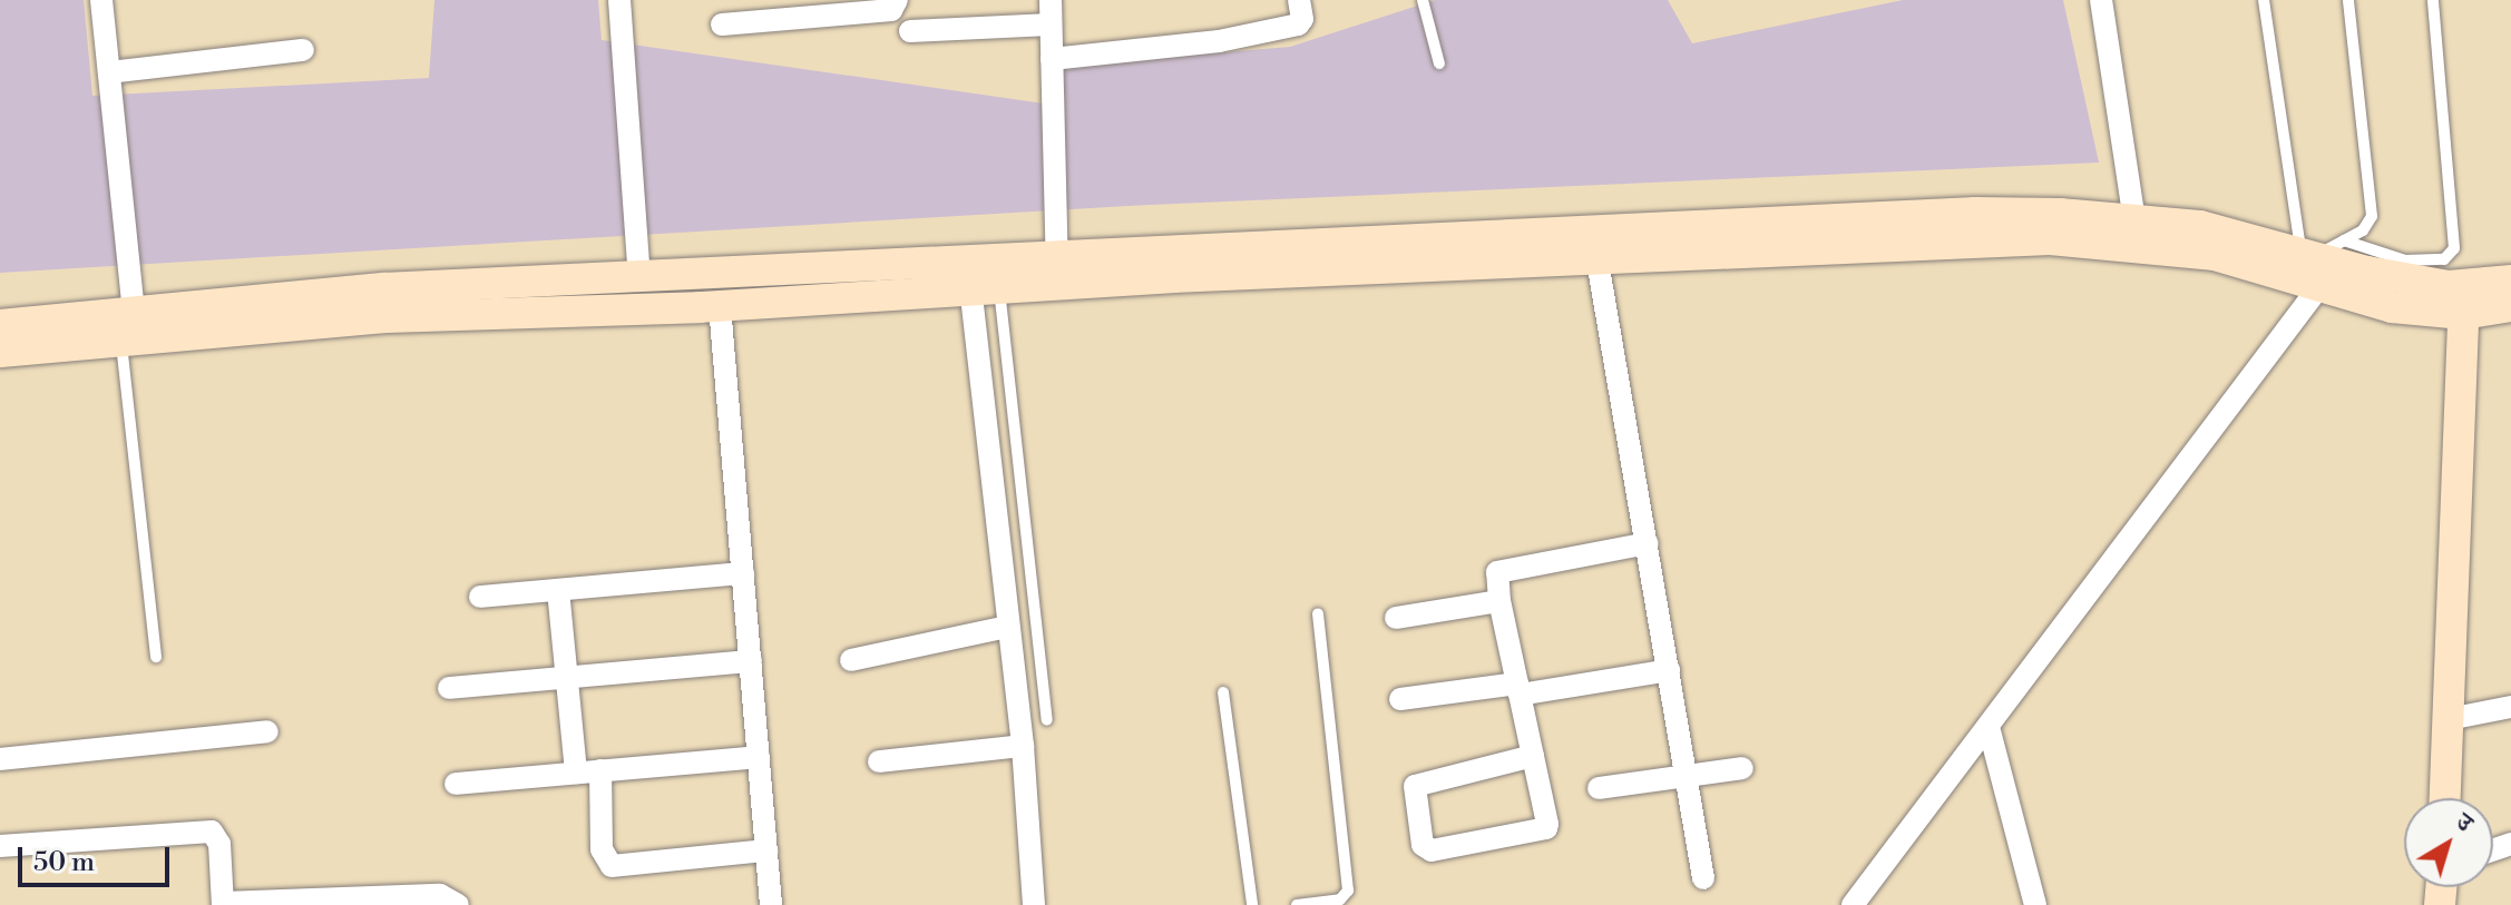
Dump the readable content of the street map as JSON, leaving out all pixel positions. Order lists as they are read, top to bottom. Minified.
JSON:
{"scale_bar":"50 m","north":"top right"}
